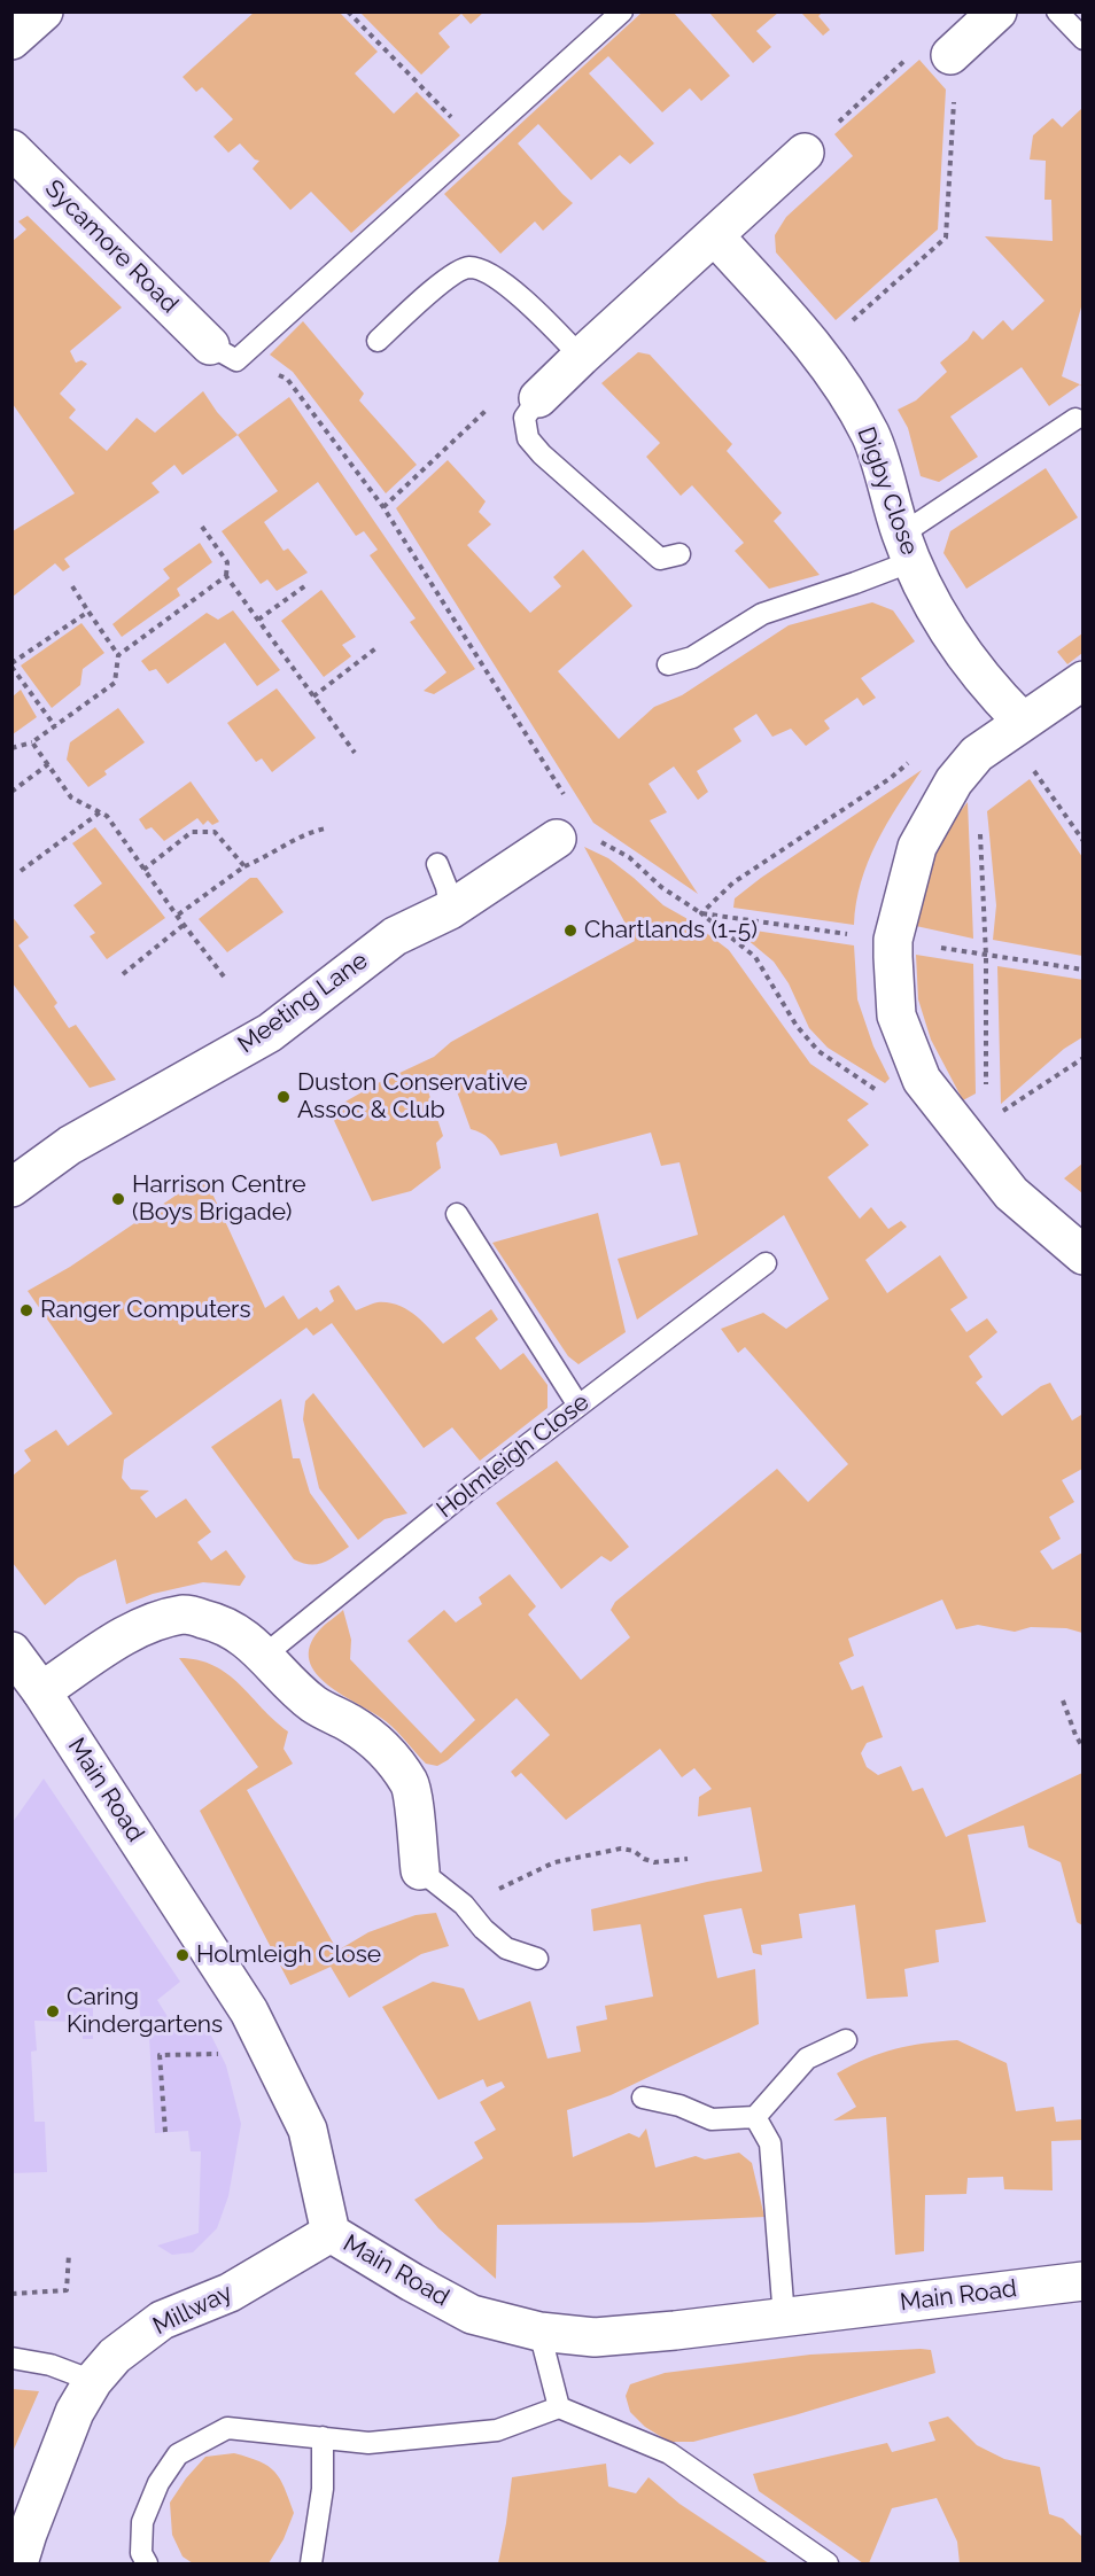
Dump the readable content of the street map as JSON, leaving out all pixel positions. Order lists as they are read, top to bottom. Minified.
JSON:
{"streets":{"street":["Sycamore Road","Digby Close","Meeting Lane","Main Road","Millway"],"lane":["Holmleigh Close"]},"crossings":[["Main Road","Millway"]],"places":["Chartlands (1-5)","Duston Conservative Assoc & Club","Harrison Centre (Boys Brigade)","Ranger Computers","Holmleigh Close","Caring Kindergartens"]}
